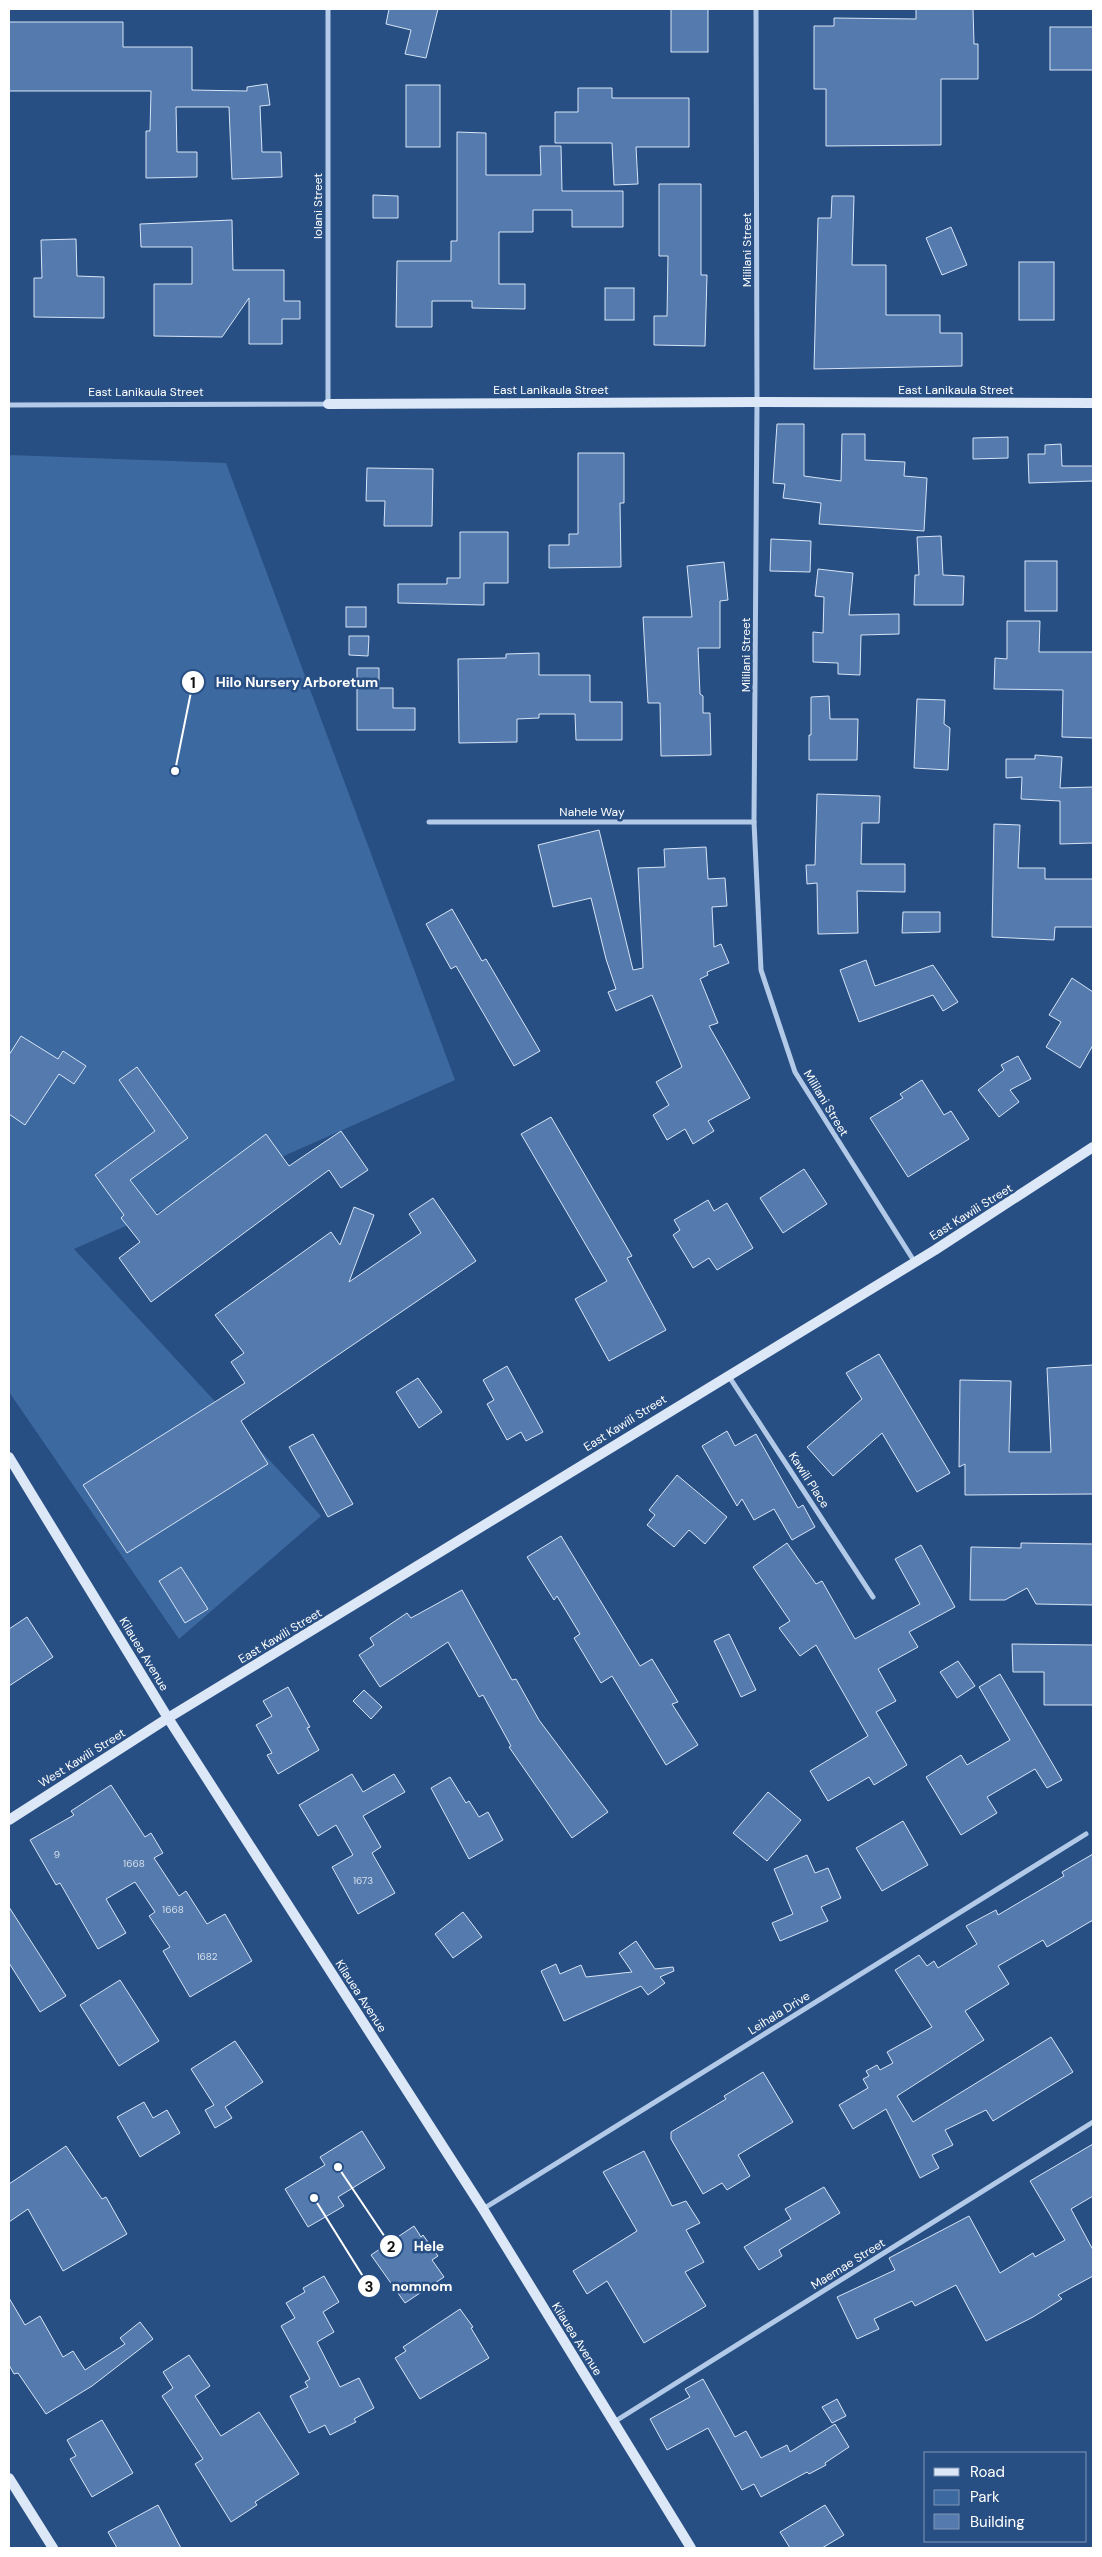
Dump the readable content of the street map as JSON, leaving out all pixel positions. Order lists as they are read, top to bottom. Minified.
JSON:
{"streets":{"street":["Iolani Street","Mililani Street","East Lanikaula Street","Nahele Way","East Kawili Street","Kawili Place","Kilauea Avenue","West Kawili Street","Leihala Drive","Maemae Street"]},"crossings":[["Iolani Street","East Lanikaula Street"],["Mililani Street","East Lanikaula Street"],["Mililani Street","Nahele Way"],["Mililani Street","East Kawili Street"],["East Kawili Street","Kawili Place"],["East Kawili Street","Kilauea Avenue"],["East Kawili Street","West Kawili Street"],["Kilauea Avenue","West Kawili Street"],["Kilauea Avenue","Leihala Drive"],["Kilauea Avenue","Maemae Street"]],"places":["Hilo Nursery Arboretum","Hele","nomnom"],"house_numbers":["9","1668","1673","1668","1682"],"legend":["Road","Park","Building"]}
